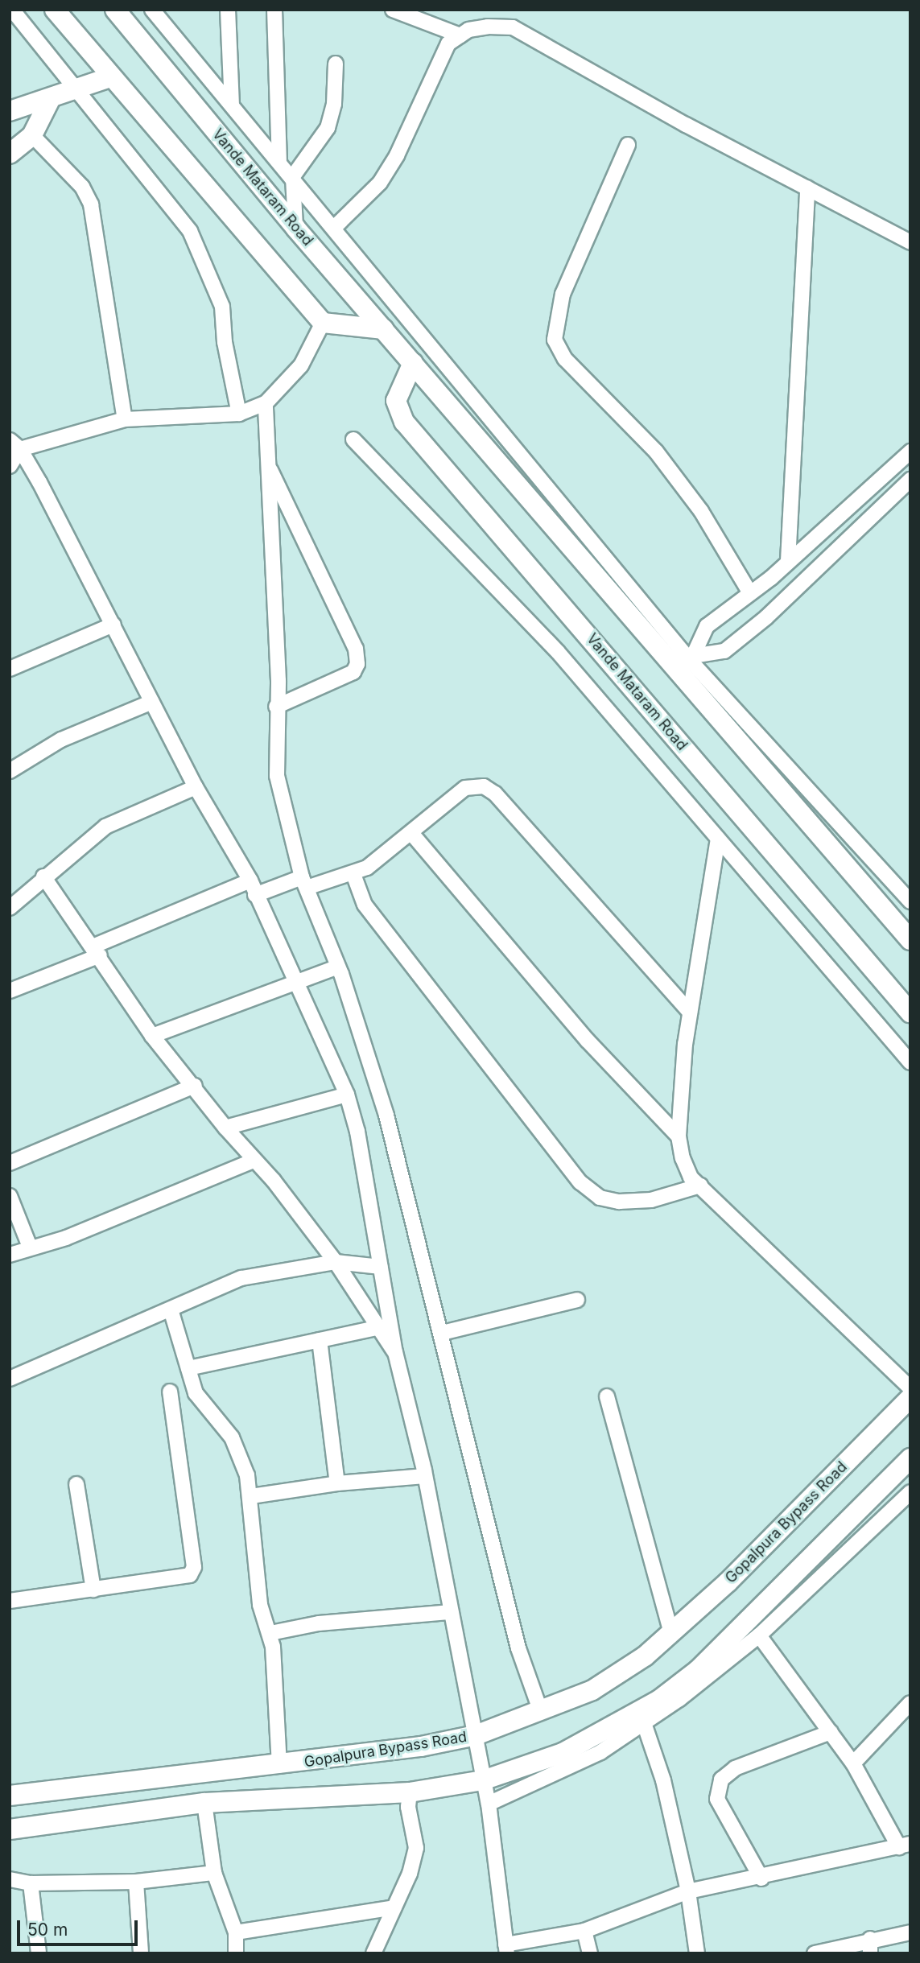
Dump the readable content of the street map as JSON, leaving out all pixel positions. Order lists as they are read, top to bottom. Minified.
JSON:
{"streets":{"main road":["Vande Mataram Road","Gopalpura Bypass Road"]},"scale_bar":"50 m"}
